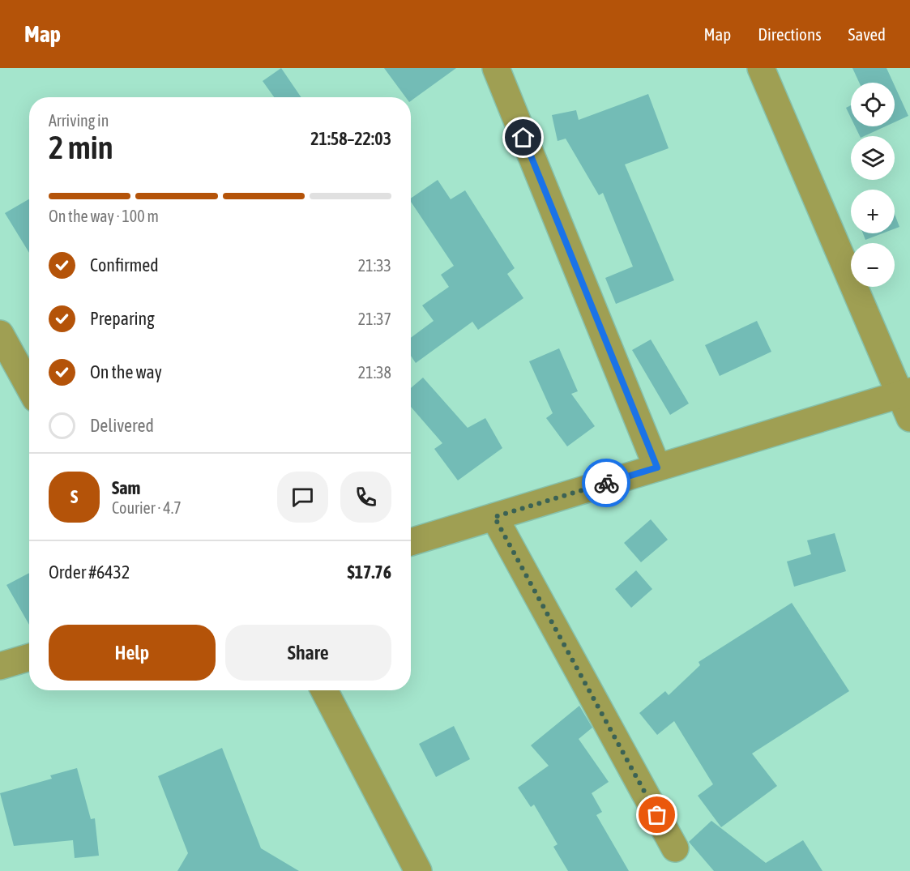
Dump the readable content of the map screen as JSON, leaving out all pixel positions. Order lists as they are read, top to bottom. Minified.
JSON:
{"page":{"header":"Map","nav":["Map","Directions","Saved"],"map_buttons":["+","−"],"heading":["2 min","Arriving in","21:58–22:03"],"panel":["Sam","Courier · 4.7","Order #6432","$17.76"],"bar":"On the way · 100 m","list":[["Confirmed","21:33"],["Preparing","21:37"],["On the way","21:38"],"Delivered"],"round":"S","buttons":["Help","Share"]}}
